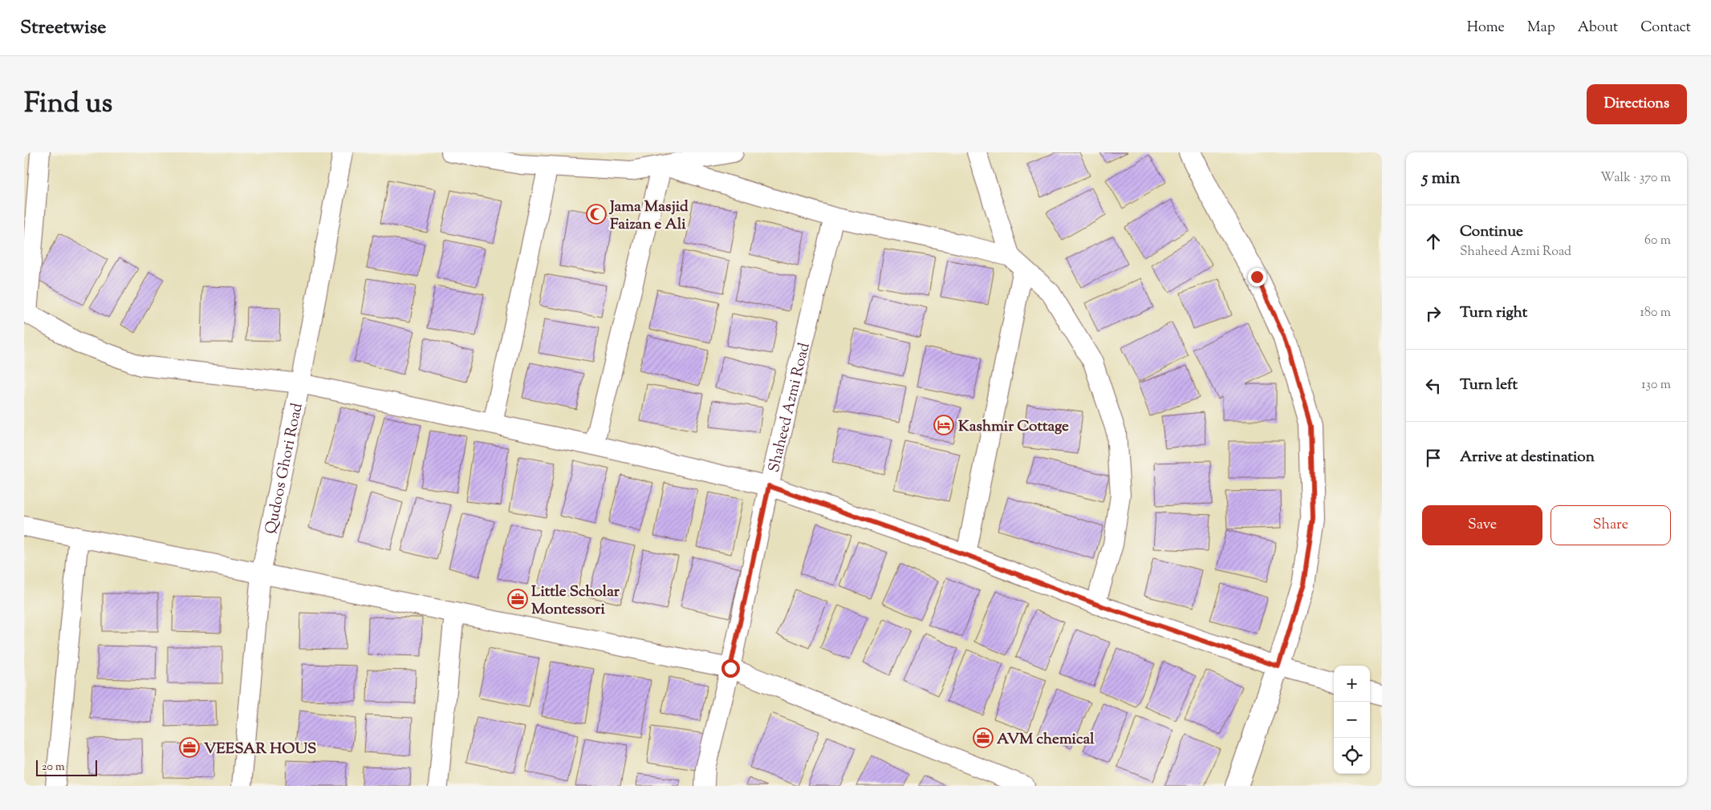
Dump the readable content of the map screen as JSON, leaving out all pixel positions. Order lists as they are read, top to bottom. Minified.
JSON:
{"streets":{"street":["Shaheed Azmi Road","Qudoos Ghori Road"]},"places":{"mosque":["Jama Masjid Faizan e Ali"],"hotel":["Kashmir Cottage"],"office":["Little Scholar Montessori","AVM chemical","VEESAR HOUS"]},"scale_bar":"20 m","page":{"header":"Streetwise","nav":["Home","Map","About","Contact"],"title":"Find us","buttons":["Directions",["Save","Share"]],"heading":["5 min","Walk · 370 m"],"list":[["Continue","Shaheed Azmi Road","60 m"],["Turn right","180 m"],["Turn left","130 m"],"Arrive at destination"],"map_buttons":["+","−"],"scale":"20 m"}}
